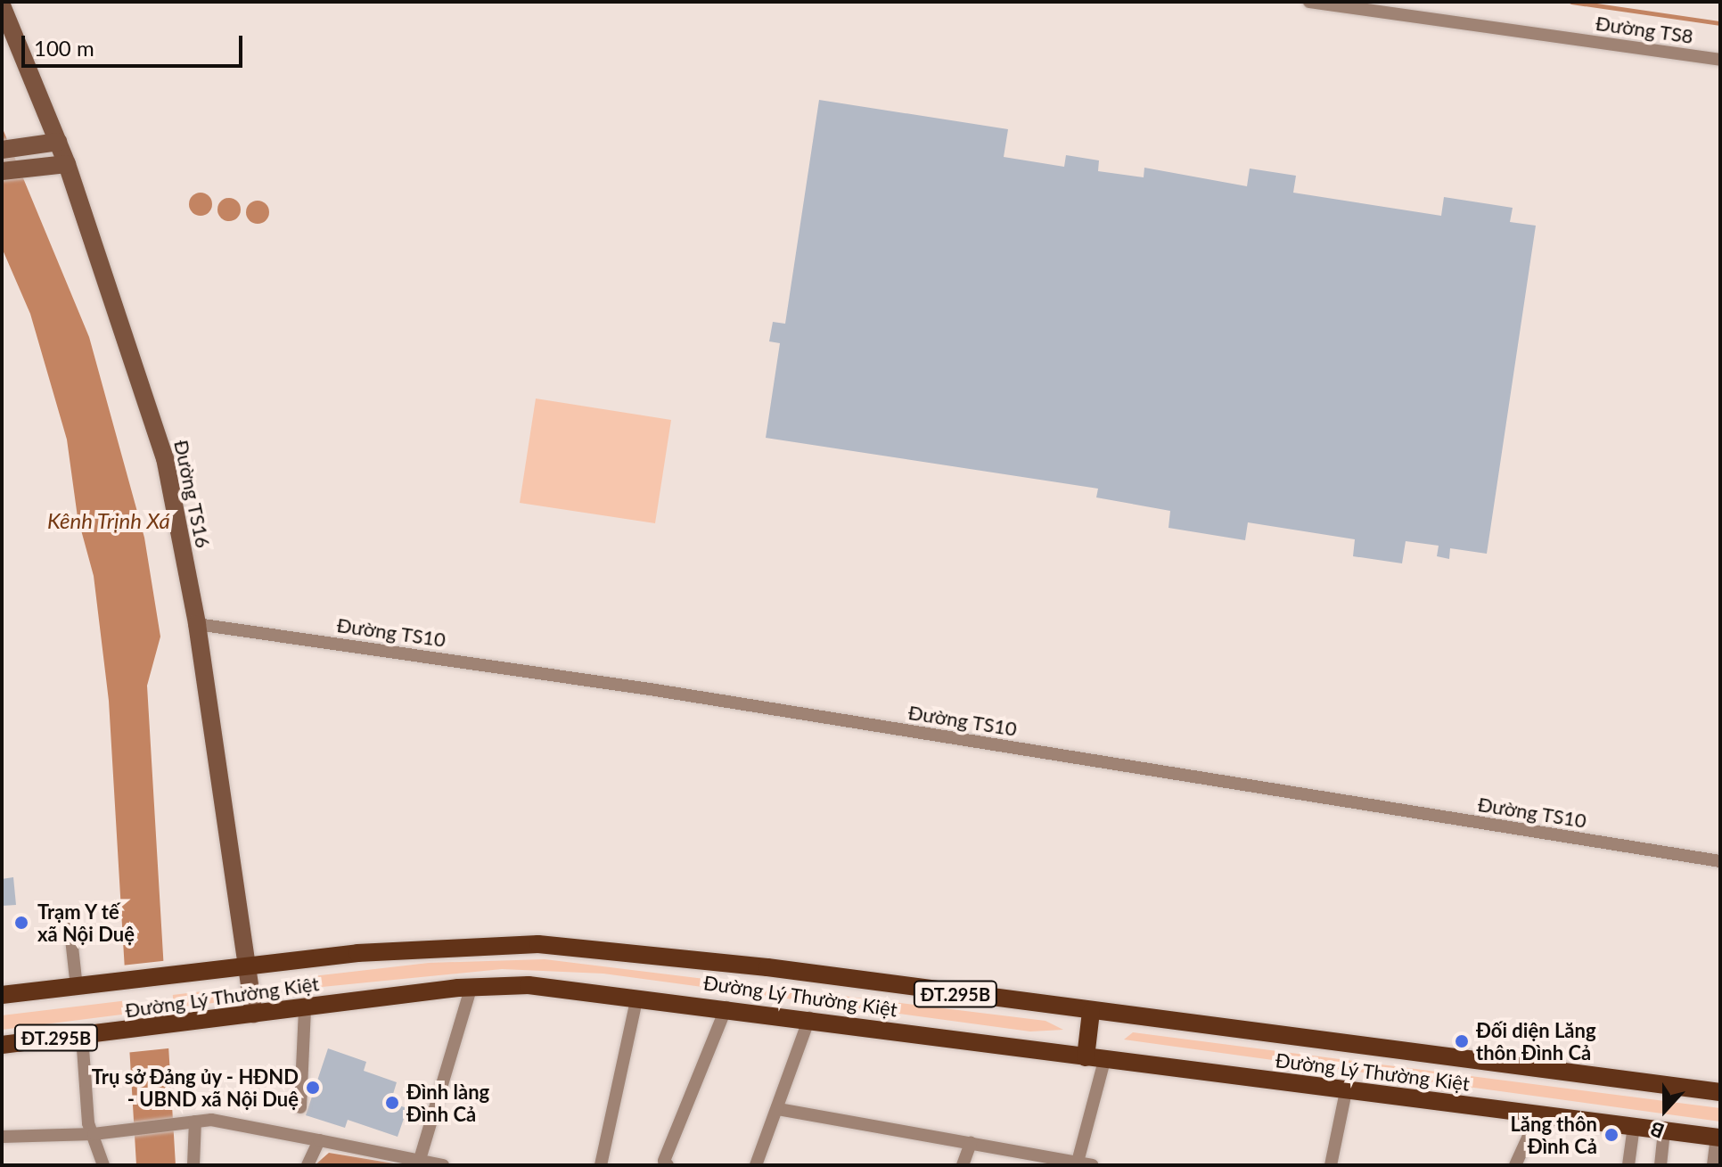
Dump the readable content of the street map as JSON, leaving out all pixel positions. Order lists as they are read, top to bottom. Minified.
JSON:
{"streets":{"main road":["ĐT.295B","Đường Lý Thường Kiệt"],"street":["Đường TS8","Đường TS16","Đường TS10"]},"crossings":[["Đường TS16","Đường TS10"],["Đường TS16","Đường Lý Thường Kiệt"]],"water":["Kênh Trịnh Xá"],"places":["Trạm Y tế xã Nội Duệ","Đối diện Lăng thôn Đình Cả","Trụ sở Đảng ủy - HĐND - UBND xã Nội Duệ","Đình làng Đình Cả","Lăng thôn Đình Cả"],"scale_bar":"100 m","north":"bottom"}
